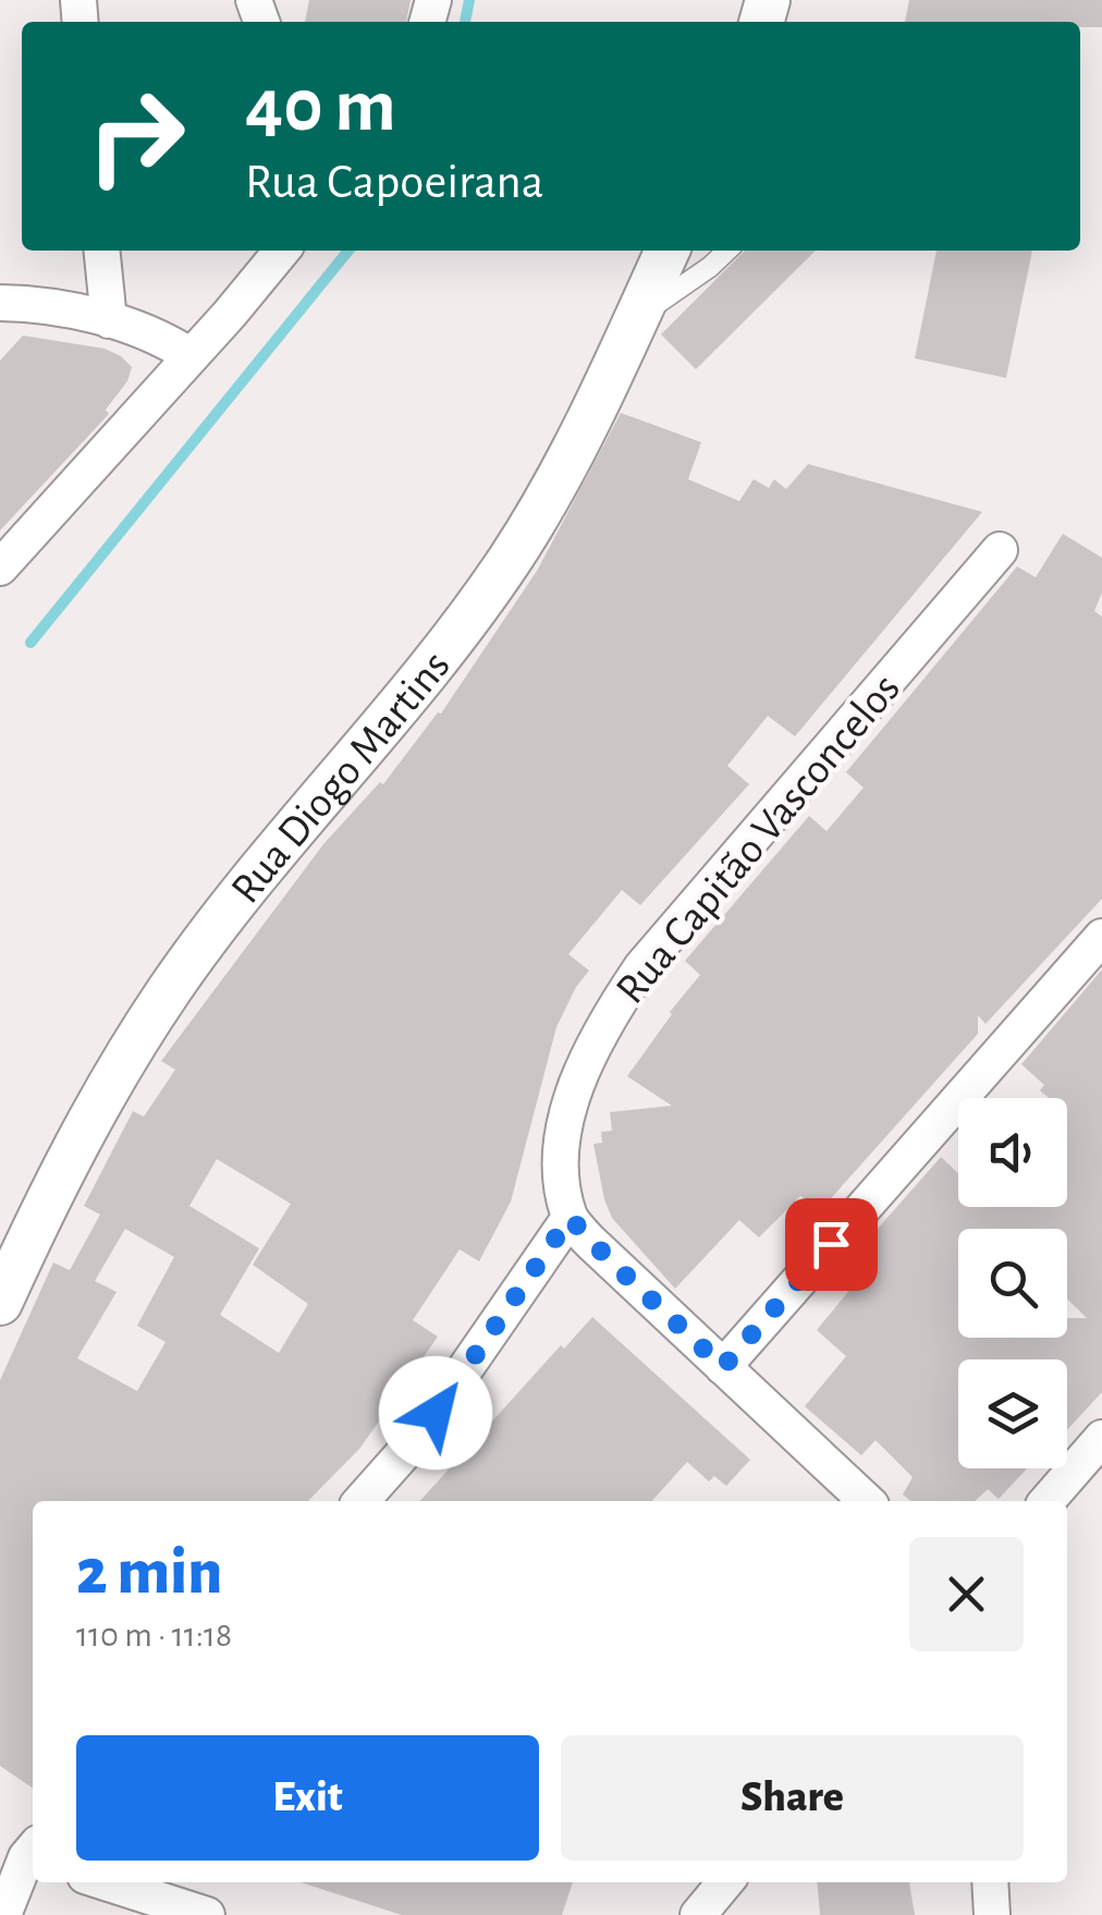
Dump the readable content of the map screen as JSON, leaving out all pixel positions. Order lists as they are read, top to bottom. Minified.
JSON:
{"streets":{"street":["Rua Diogo Martins","Rua Capitão Vasconcelos"]},"page":{"turn":["40 m","Rua Capoeirana"],"heading":["2 min","110 m · 11:18"],"buttons":["Exit","Share"]}}
